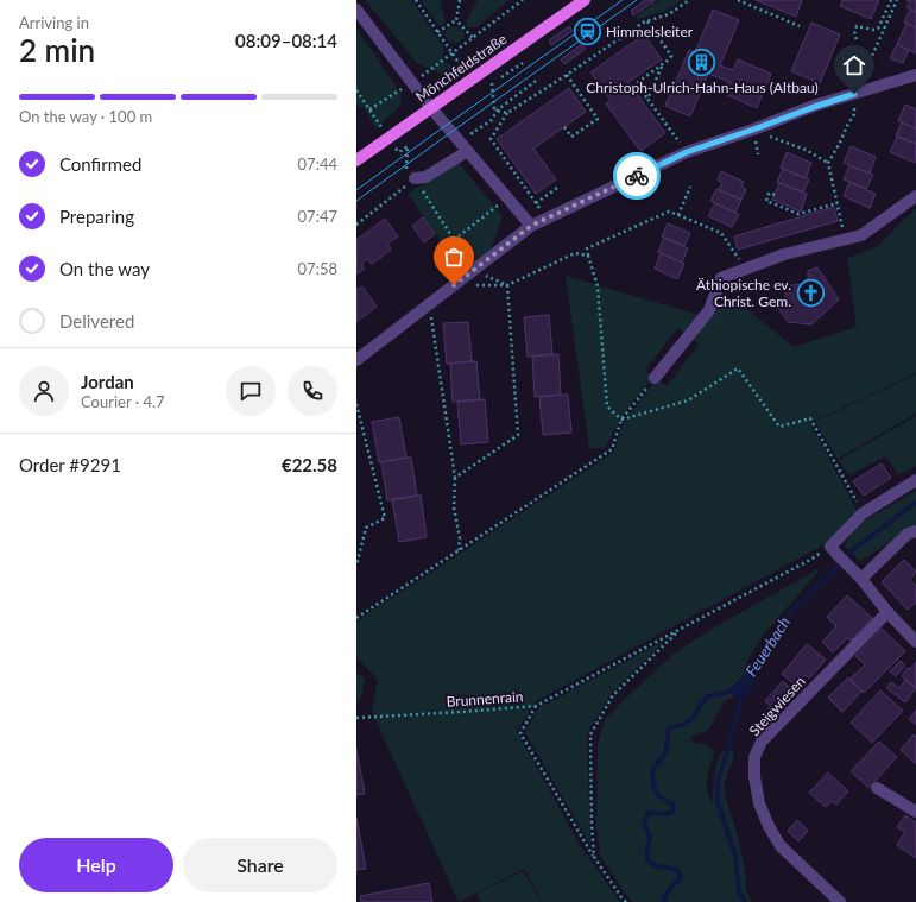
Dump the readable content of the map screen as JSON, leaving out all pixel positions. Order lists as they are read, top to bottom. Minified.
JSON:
{"streets":{"main road":["Mönchfeldstraße"],"street":["Steigwiesen"],"path":["Brunnenrain"]},"water":["Feuerbach"],"places":{"station":["Himmelsleiter"],"building":["Christoph-Ulrich-Hahn-Haus (Altbau)"],"church":["Äthiopische ev. Christ. Gem."]},"page":{"heading":["2 min","Arriving in","08:09–08:14"],"panel":["Jordan","Courier · 4.7","Order #9291","€22.58"],"bar":"On the way · 100 m","list":[["Confirmed","07:44"],["Preparing","07:47"],["On the way","07:58"],"Delivered"],"buttons":["Help","Share"]}}
